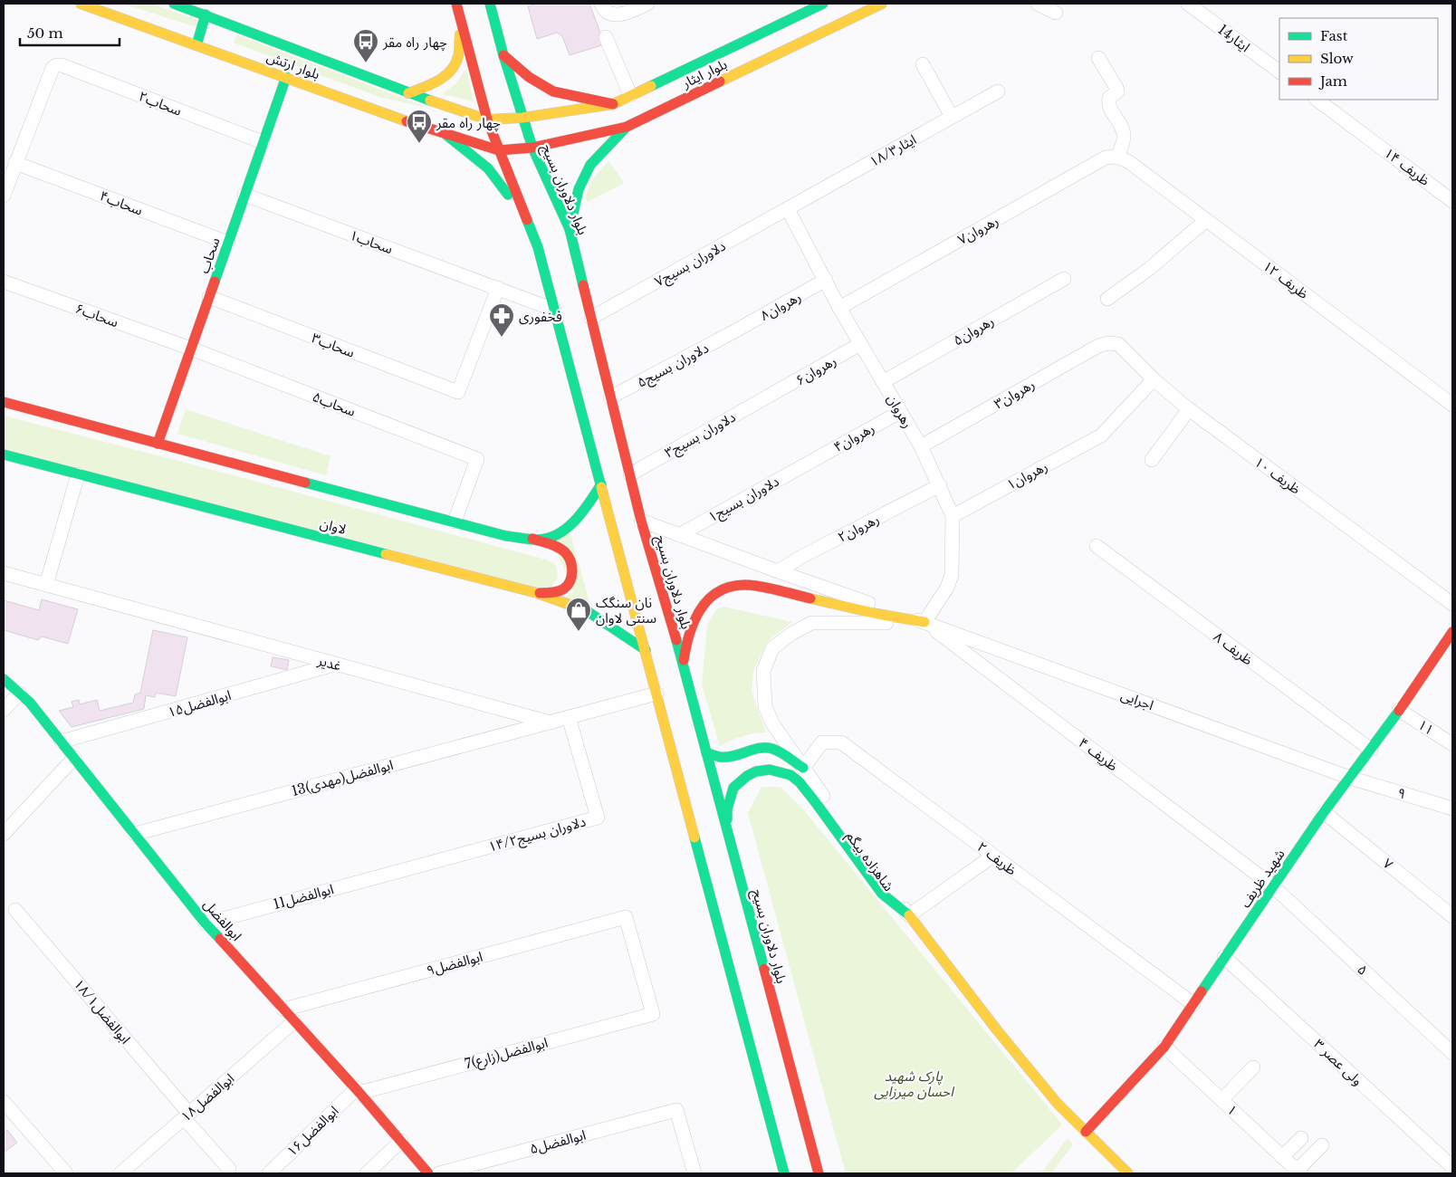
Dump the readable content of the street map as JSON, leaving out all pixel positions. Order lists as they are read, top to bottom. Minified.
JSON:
{"streets":{"main road":["بلوار ارتش","بلوار ایثار","بلوار دلاوران بسیج","سحاب","لاوان","شاهزاده بیگم","شهید ظریف","ابوالفضل"],"street":["ایثار14","۲سحاب","ایثار۱۸/۳","ظریف ۱۴","۴سحاب","رهروان۷","۱سحاب","دلاوران بسیج۷","ظریف ۱۲","رهروان۸","۶سحاب","رهروان۵","۳سحاب","دلاوران بسیج۵","رهروان۶","رهروان۳","۵سحاب","رهروان","دلاوران بسیج۳","رهروان۴","رهروان۱","ظریف ۱۰","دلاوران بسیج۱","رهروان۲","ظریف ۸","غدیر","اجرایی","ابوالفضل۱۵","۱۱","ظریف ۴","13ابوالفضل(مهدی)","۹","۱۴/۲دلاوران بسیج","ظریف ۲","۷","11ابوالفضل","ابوالفضل۹","۵","ابوالفضل۱۸/۱","7ابوالفضل(زارع)","ولی عصر ۳","ابوالفضل۱۸","۱","ابوالفضل۱۶","ابوالفضل۵"]},"crossings":[["بلوار ارتش","بلوار ایثار"],["بلوار ارتش","بلوار دلاوران بسیج"],["بلوار ارتش","سحاب"],["بلوار ایثار","بلوار دلاوران بسیج"],["۲سحاب","۴سحاب"],["۲سحاب","سحاب"],["ایثار۱۸/۳","دلاوران بسیج۷"],["ایثار۱۸/۳","رهروان"],["بلوار دلاوران بسیج","دلاوران بسیج۷"],["بلوار دلاوران بسیج","دلاوران بسیج۵"],["بلوار دلاوران بسیج","دلاوران بسیج۳"],["بلوار دلاوران بسیج","اجرایی"],["۴سحاب","سحاب"],["رهروان۷","ظریف ۱۲"],["رهروان۷","رهروان"],["۱سحاب","سحاب"],["۱سحاب","۳سحاب"],["سحاب","۶سحاب"],["سحاب","۳سحاب"],["سحاب","۵سحاب"],["دلاوران بسیج۷","رهروان"],["رهروان۸","دلاوران بسیج۵"],["رهروان۸","رهروان"],["۶سحاب","۵سحاب"],["رهروان۵","رهروان"],["رهروان۶","رهروان"],["رهروان۶","دلاوران بسیج۳"],["رهروان۳","رهروان"],["رهروان۳","ظریف ۱۰"],["رهروان","رهروان۴"],["رهروان","رهروان۱"],["رهروان","رهروان۲"],["رهروان","اجرایی"],["رهروان","ظریف ۴"],["رهروان","شاهزاده بیگم"],["رهروان۴","دلاوران بسیج۱"],["رهروان۱","ظریف ۱۰"],["دلاوران بسیج۱","اجرایی"],["رهروان۲","اجرایی"],["ظریف ۸","شهید ظریف"],["غدیر","ابوالفضل۱۵"],["غدیر","13ابوالفضل(مهدی)"],["اجرایی","ظریف ۴"],["اجرایی","۹"],["اجرایی","شاهزاده بیگم"],["اجرایی","شهید ظریف"],["ابوالفضل۱۵","ابوالفضل"],["۱۱","شهید ظریف"],["ظریف ۴","شاهزاده بیگم"],["ظریف ۴","شهید ظریف"],["ظریف ۴","۵"],["13ابوالفضل(مهدی)","ابوالفضل"],["۹","شهید ظریف"],["۱۴/۲دلاوران بسیج","11ابوالفضل"],["ظریف ۲","شاهزاده بیگم"],["ظریف ۲","شهید ظریف"],["شاهزاده بیگم","شهید ظریف"],["۷","شهید ظریف"],["شهید ظریف","۵"],["شهید ظریف","ولی عصر ۳"],["شهید ظریف","۱"],["11ابوالفضل","ابوالفضل"],["ابوالفضل","ابوالفضل۹"],["ابوالفضل","7ابوالفضل(زارع)"],["ابوالفضل","ابوالفضل۱۸"],["ابوالفضل","ابوالفضل۱۶"],["ابوالفضل۹","7ابوالفضل(زارع)"],["ابوالفضل۱۸/۱","ابوالفضل۱۸"],["7ابوالفضل(زارع)","ابوالفضل۱۶"]],"parks":["پارک شهید احسان میرزایی"],"places":{"bus stop":["چهار راه مقر","چهار راه مقر‍"],"pharmacy":["فخفوری"],"shop":["نان سنگک سنتی لاوان"]},"legend":["Fast","Slow","Jam"],"scale_bar":"50 m"}
